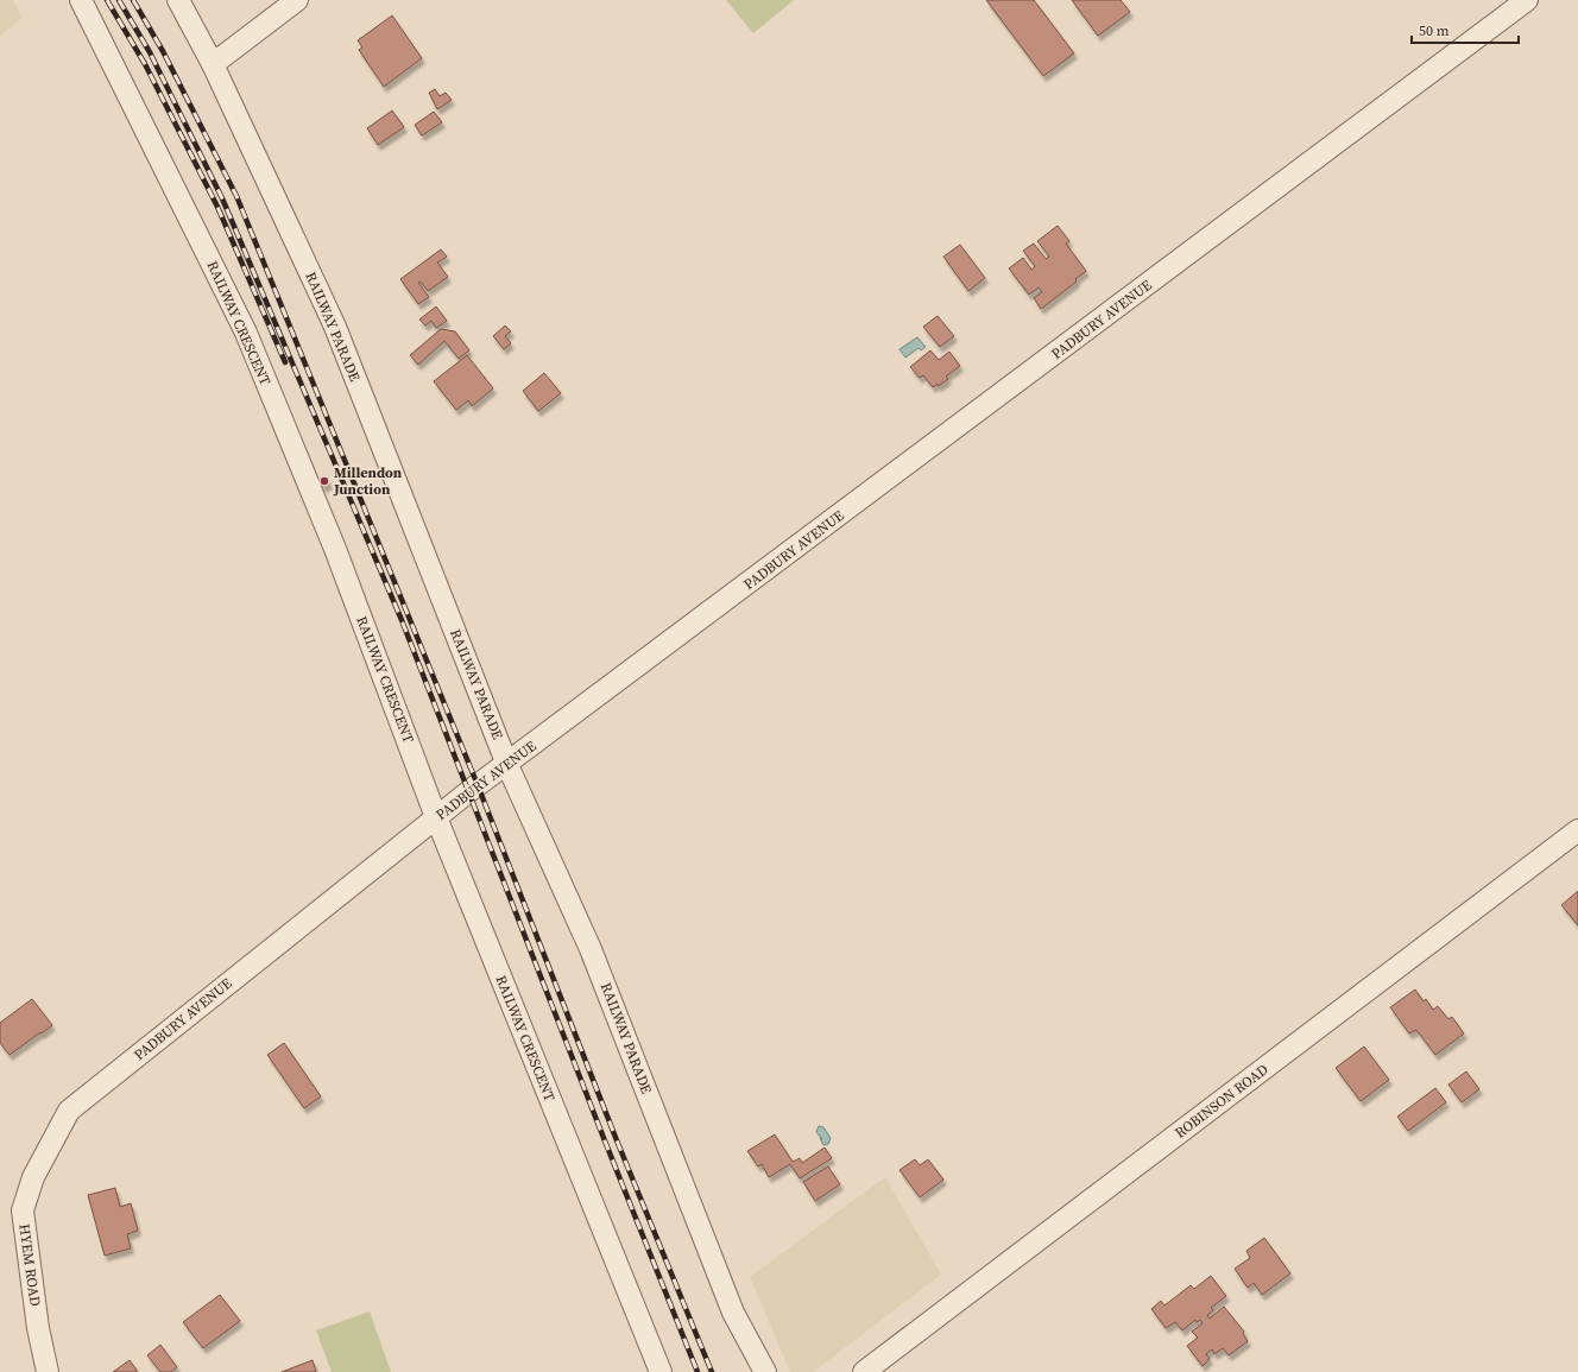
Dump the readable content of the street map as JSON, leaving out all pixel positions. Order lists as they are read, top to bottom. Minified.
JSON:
{"streets":{"street":["PADBURY AVENUE","RAILWAY CRESCENT","RAILWAY PARADE","ROBINSON ROAD","HYEM ROAD"]},"crossings":[["PADBURY AVENUE","RAILWAY CRESCENT"],["PADBURY AVENUE","RAILWAY PARADE"],["PADBURY AVENUE","HYEM ROAD"]],"places":["Millendon Junction"],"scale_bar":"50 m"}
